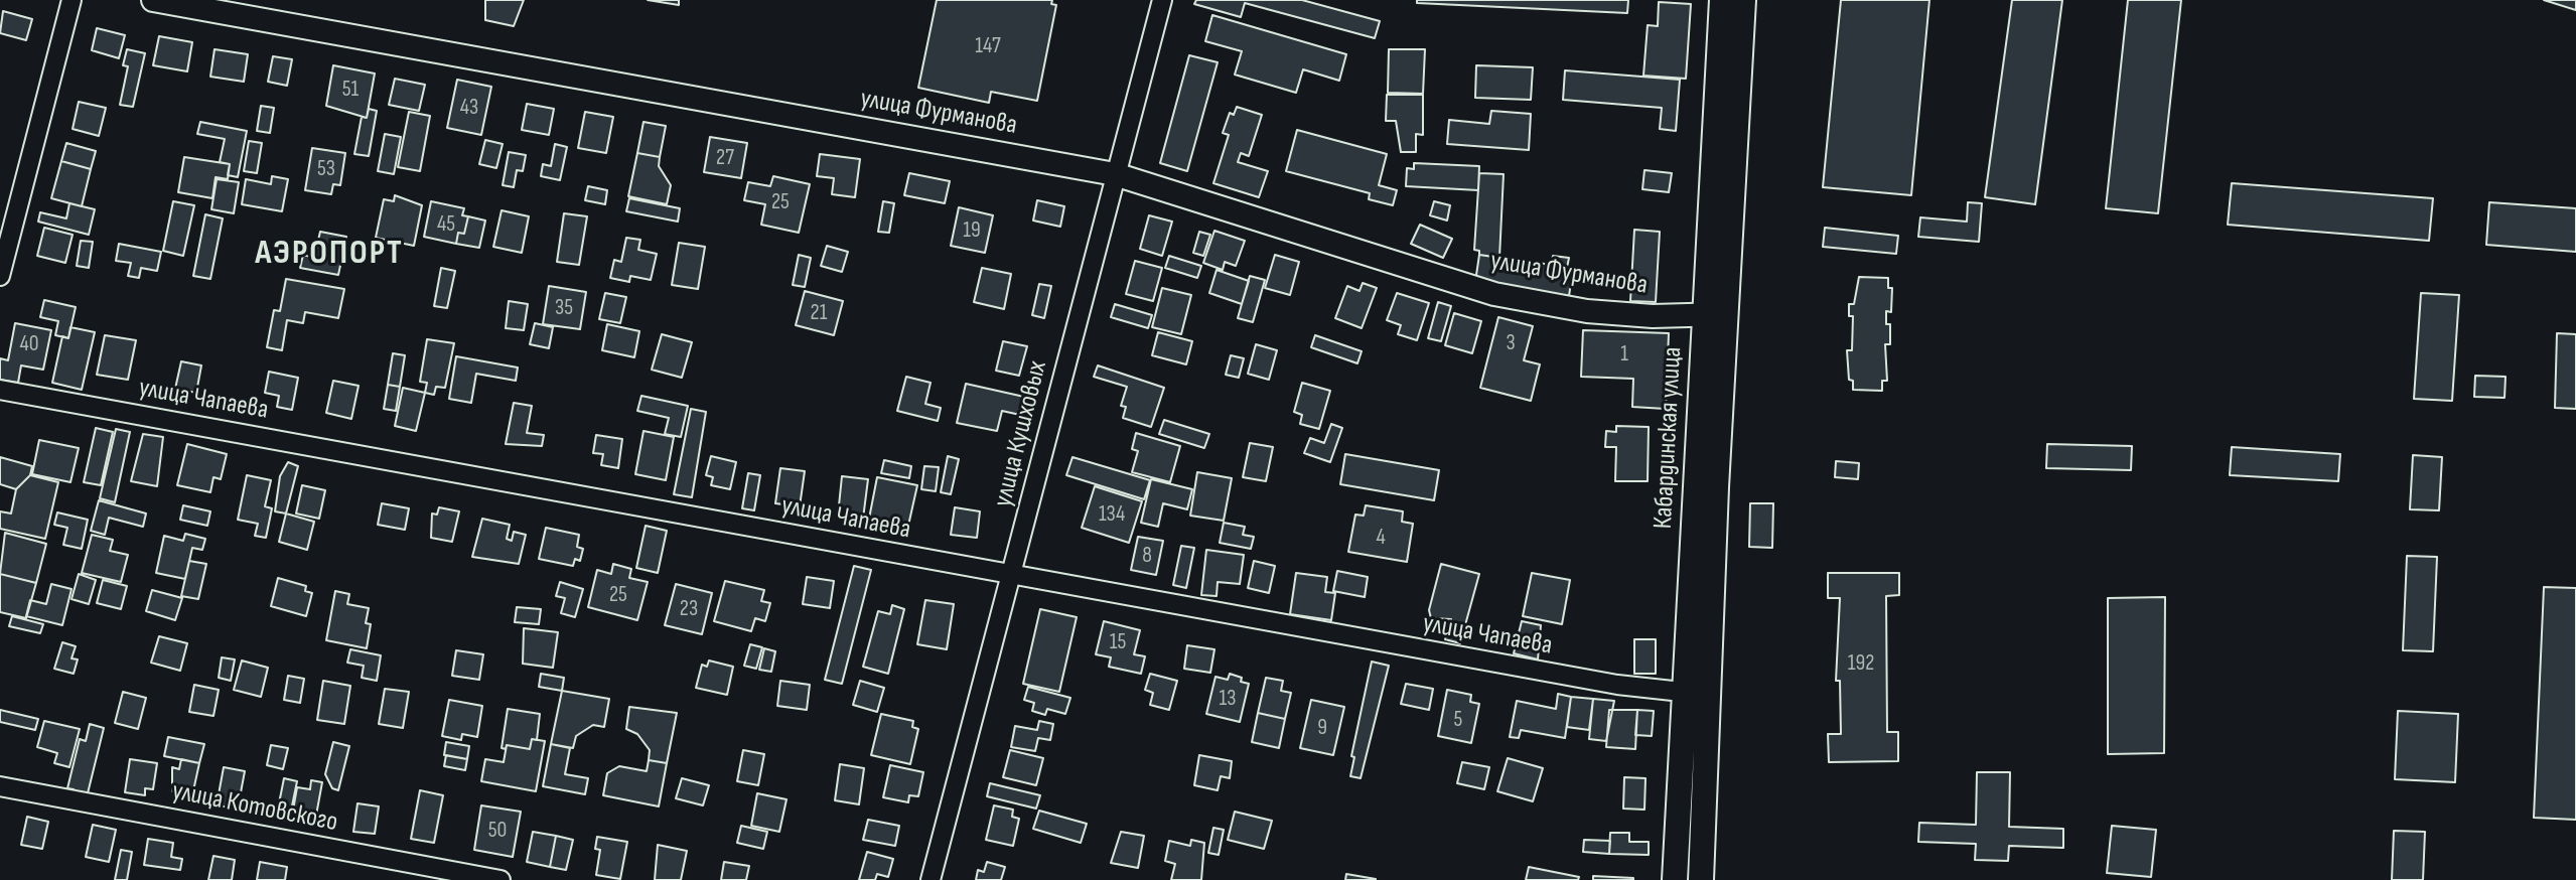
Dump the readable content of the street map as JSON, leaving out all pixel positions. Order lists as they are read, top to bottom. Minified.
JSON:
{"streets":{"main road":["Кабардинская улица"],"street":["улица Фурманова","улица Чапаева","улица Кушховых","улица Котовского"]},"crossings":[["улица Фурманова","улица Кушховых"],["улица Фурманова","Кабардинская улица"],["улица Чапаева","улица Кушховых"],["улица Чапаева","Кабардинская улица"]],"districts":["АЭРОПОРТ"],"house_numbers":["147","51","43","27","53","25","45","19","35","21","3","40","1","134","4","8","25","23","15","192","13","5","9","50"]}
